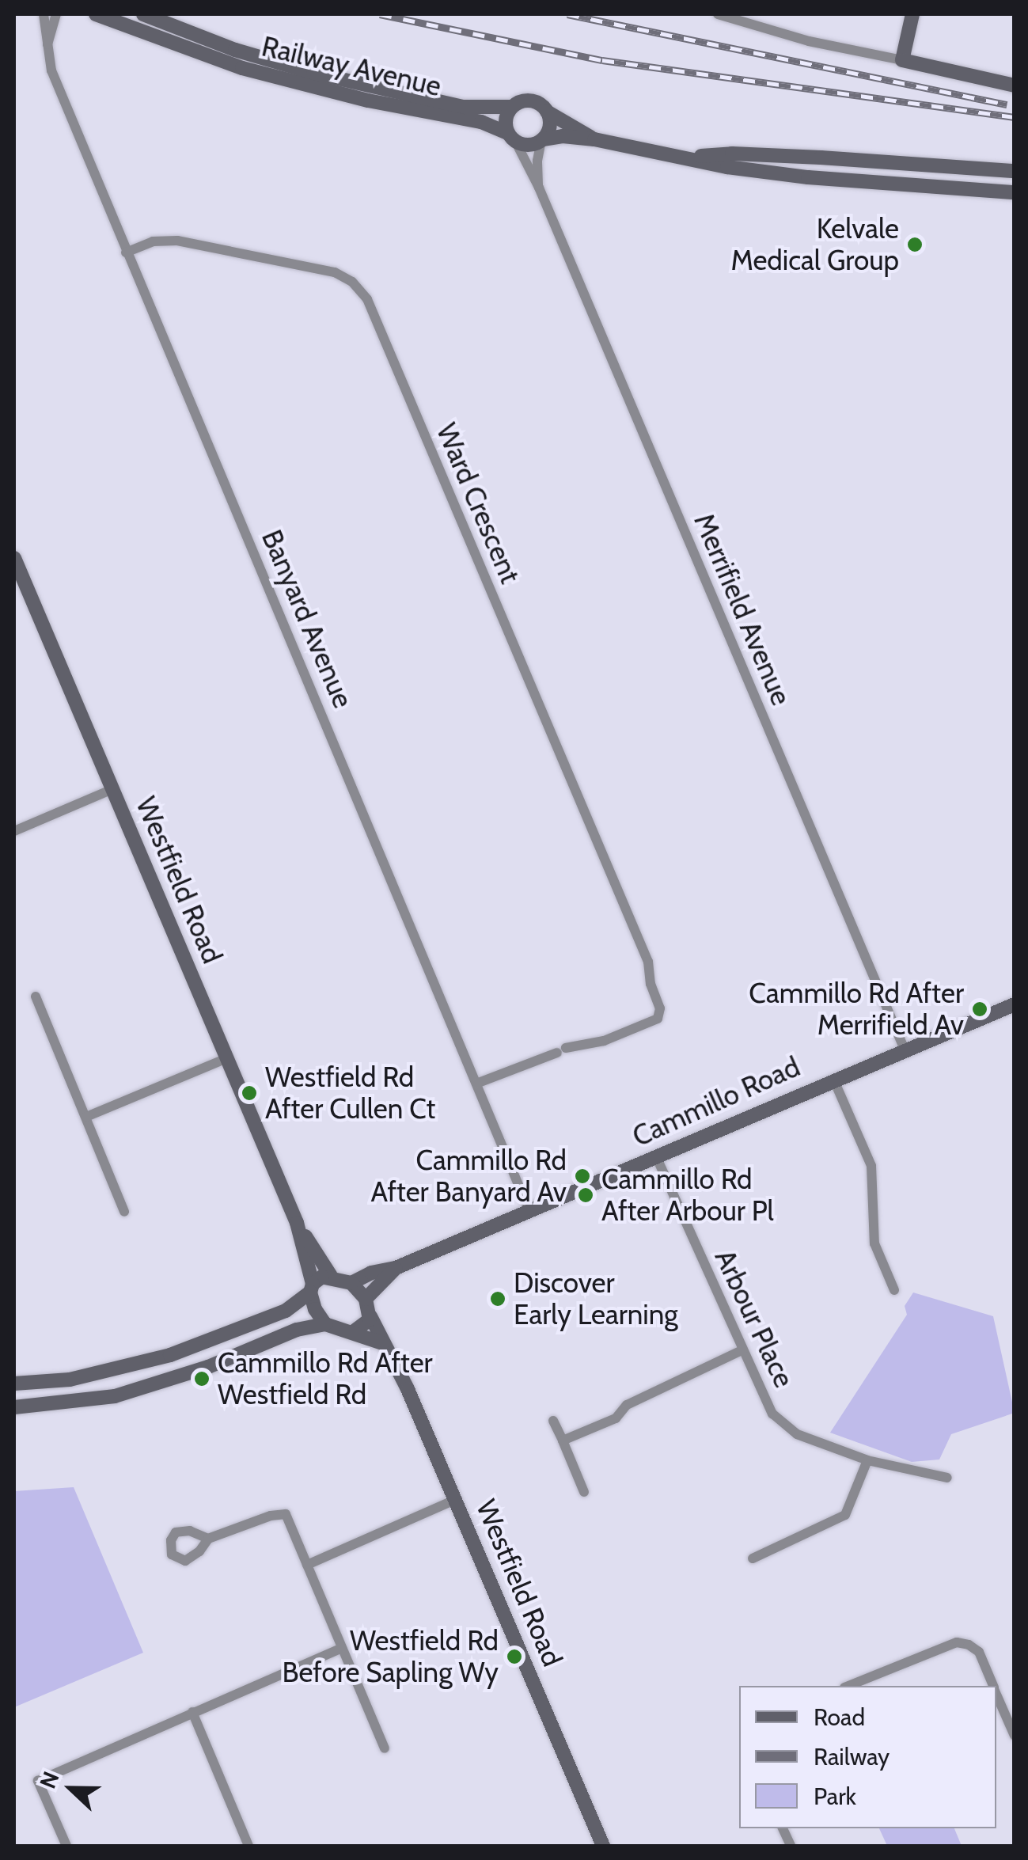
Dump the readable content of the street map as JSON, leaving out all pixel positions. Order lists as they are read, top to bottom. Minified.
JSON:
{"streets":{"main road":["Railway Avenue","Westfield Road","Cammillo Road"],"street":["Ward Crescent","Merrifield Avenue","Banyard Avenue","Arbour Place"]},"crossings":[["Railway Avenue","Merrifield Avenue"],["Ward Crescent","Banyard Avenue"],["Merrifield Avenue","Cammillo Road"],["Banyard Avenue","Cammillo Road"],["Westfield Road","Cammillo Road"],["Cammillo Road","Arbour Place"]],"places":["Kelvale Medical Group","Cammillo Rd After Merrifield Av","Westfield Rd After Cullen Ct","Cammillo Rd After Banyard Av","Cammillo Rd After Arbour Pl","Discover Early Learning","Cammillo Rd After Westfield Rd","Westfield Rd Before Sapling Wy"],"legend":["Road","Railway","Park"],"north":"left"}
